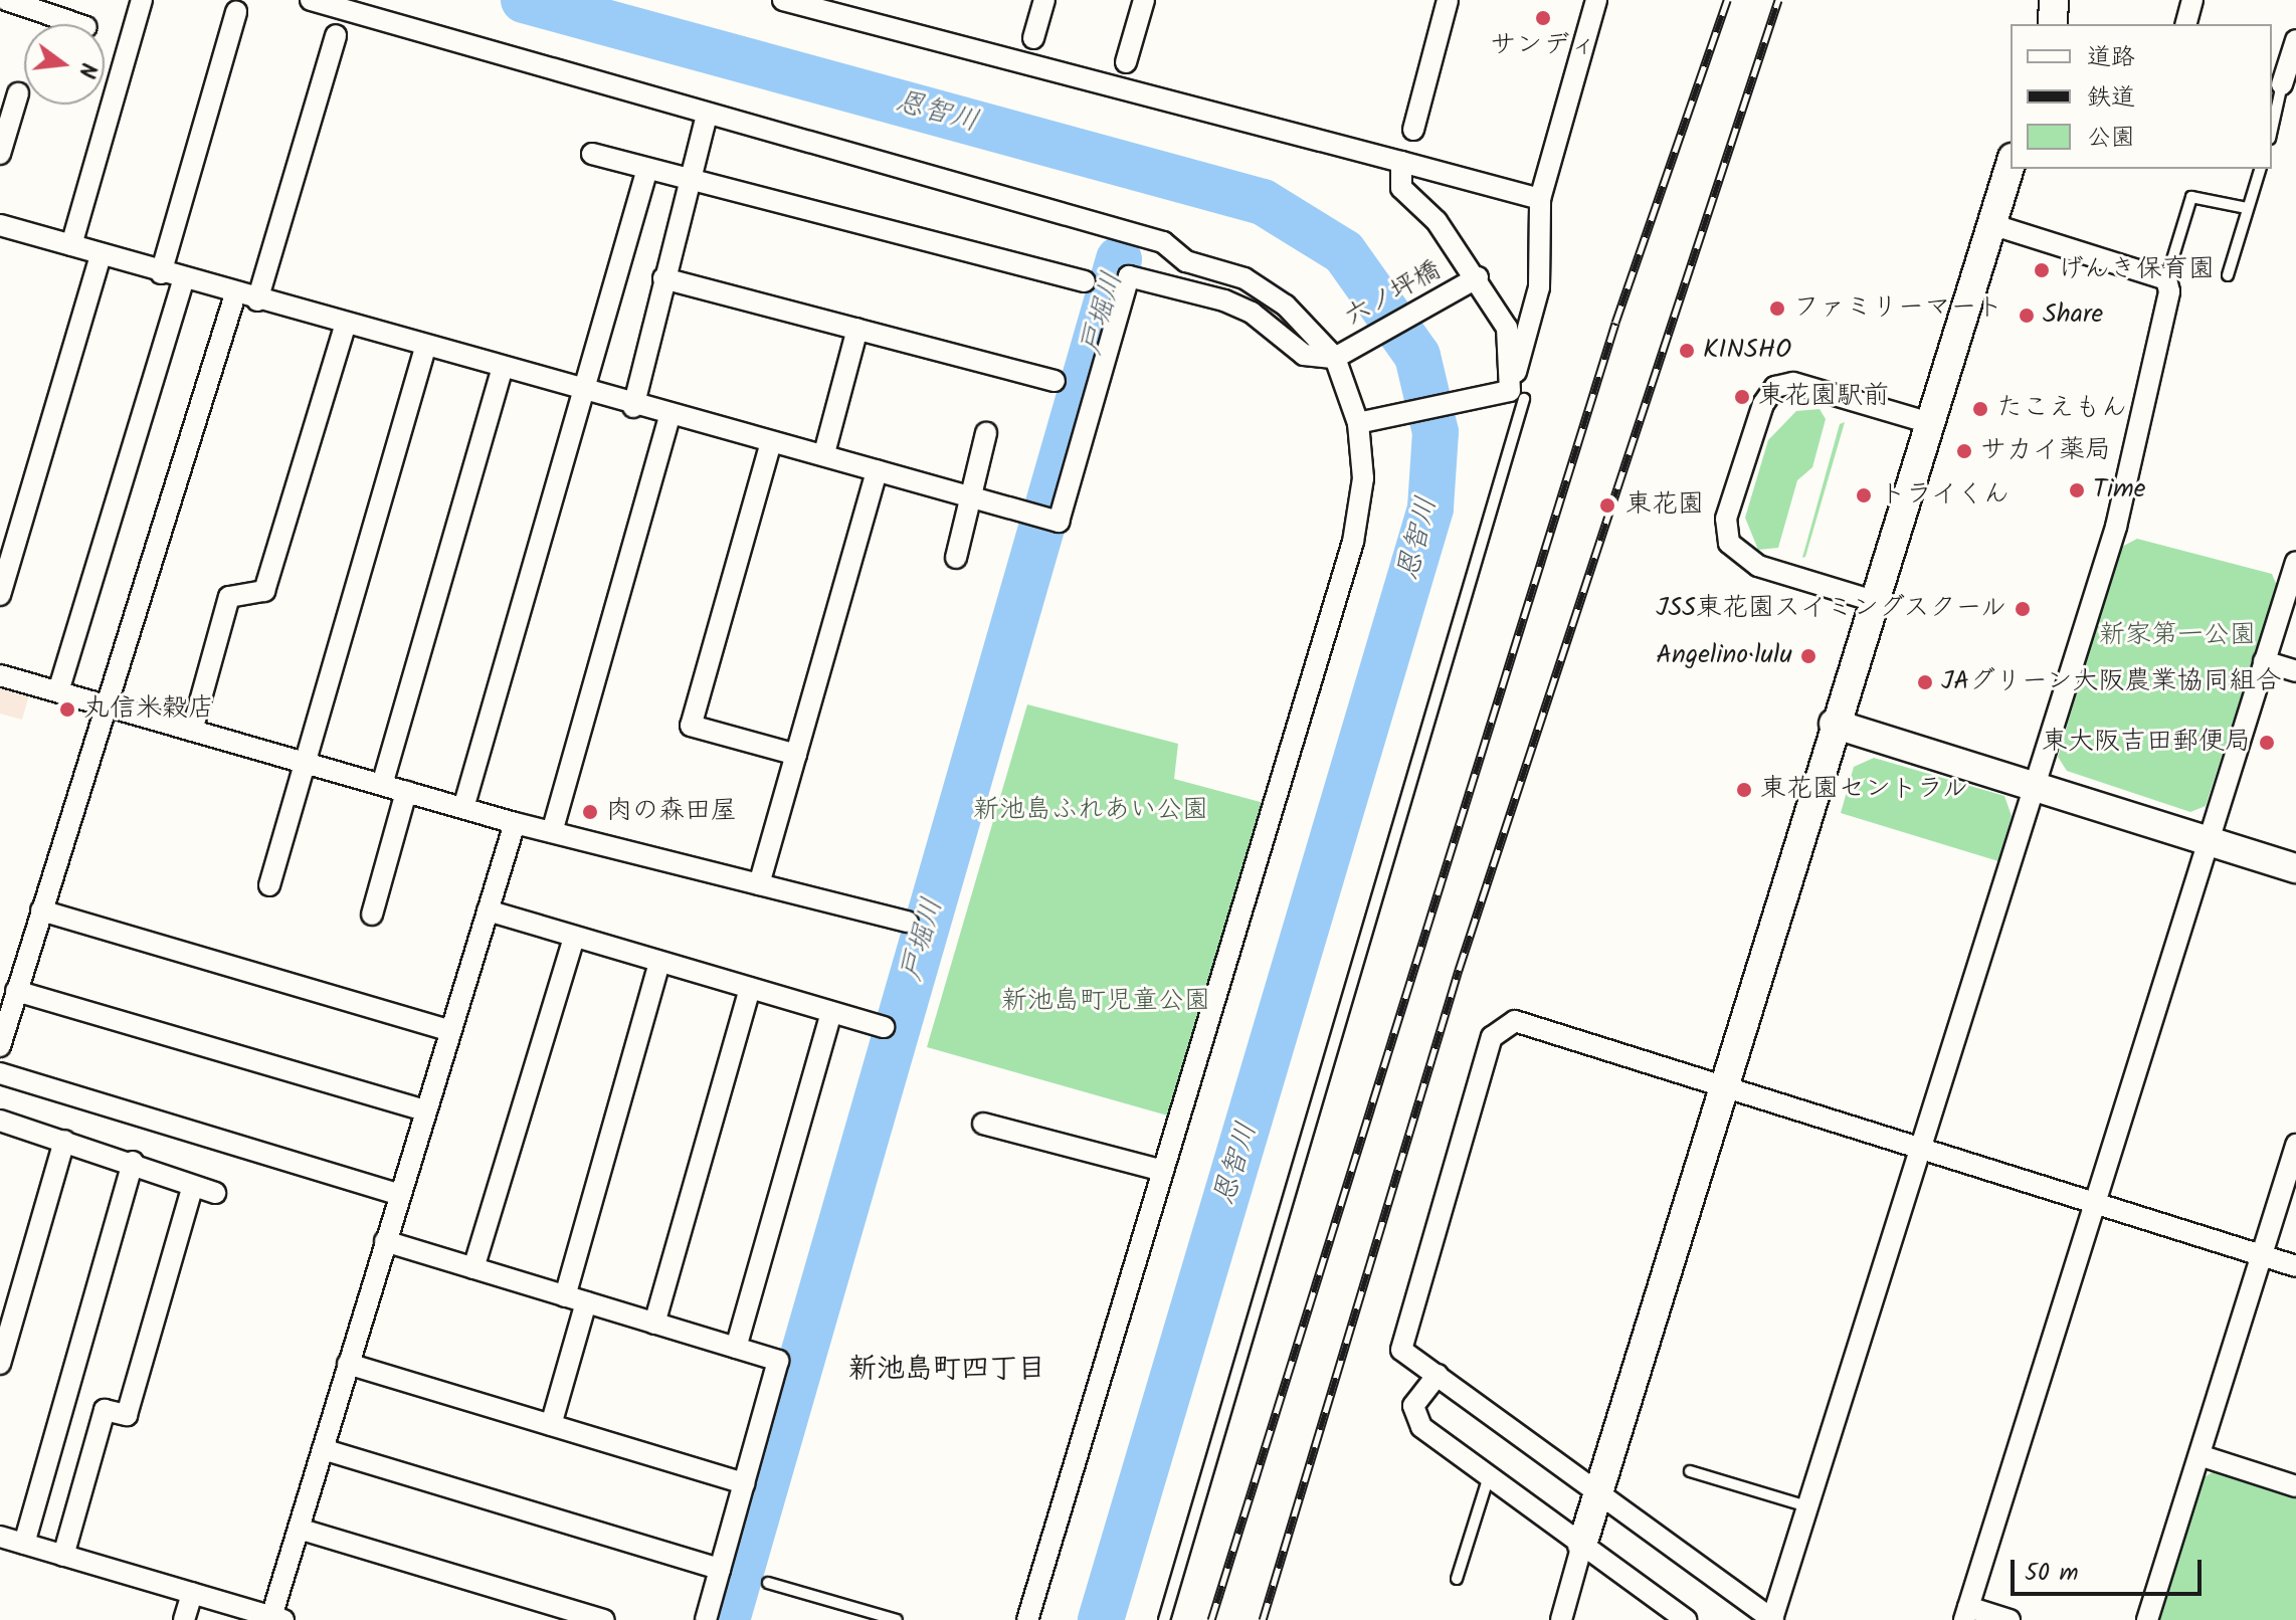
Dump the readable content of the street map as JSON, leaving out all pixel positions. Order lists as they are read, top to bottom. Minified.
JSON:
{"streets":{"street":["六ノ坪橋"]},"districts":["新池島町四丁目"],"water":["恩智川","戸堀川"],"parks":["新家第一公園","新池島ふれあい公園","新池島町児童公園"],"places":["サンディ","げんき保育園","ファミリーマート","Share","KINSHO","東花園駅前","たこえもん","サカイ薬局","Time","トライくん","東花園","JSS東花園スイミングスクール","Angelino·lulu","JAグリーン大阪農業協同組合","丸信米穀店","東大阪吉田郵便局","東花園セントラル","肉の森田屋"],"legend":["道路","鉄道","公園"],"scale_bar":"50 m","north":"right"}
